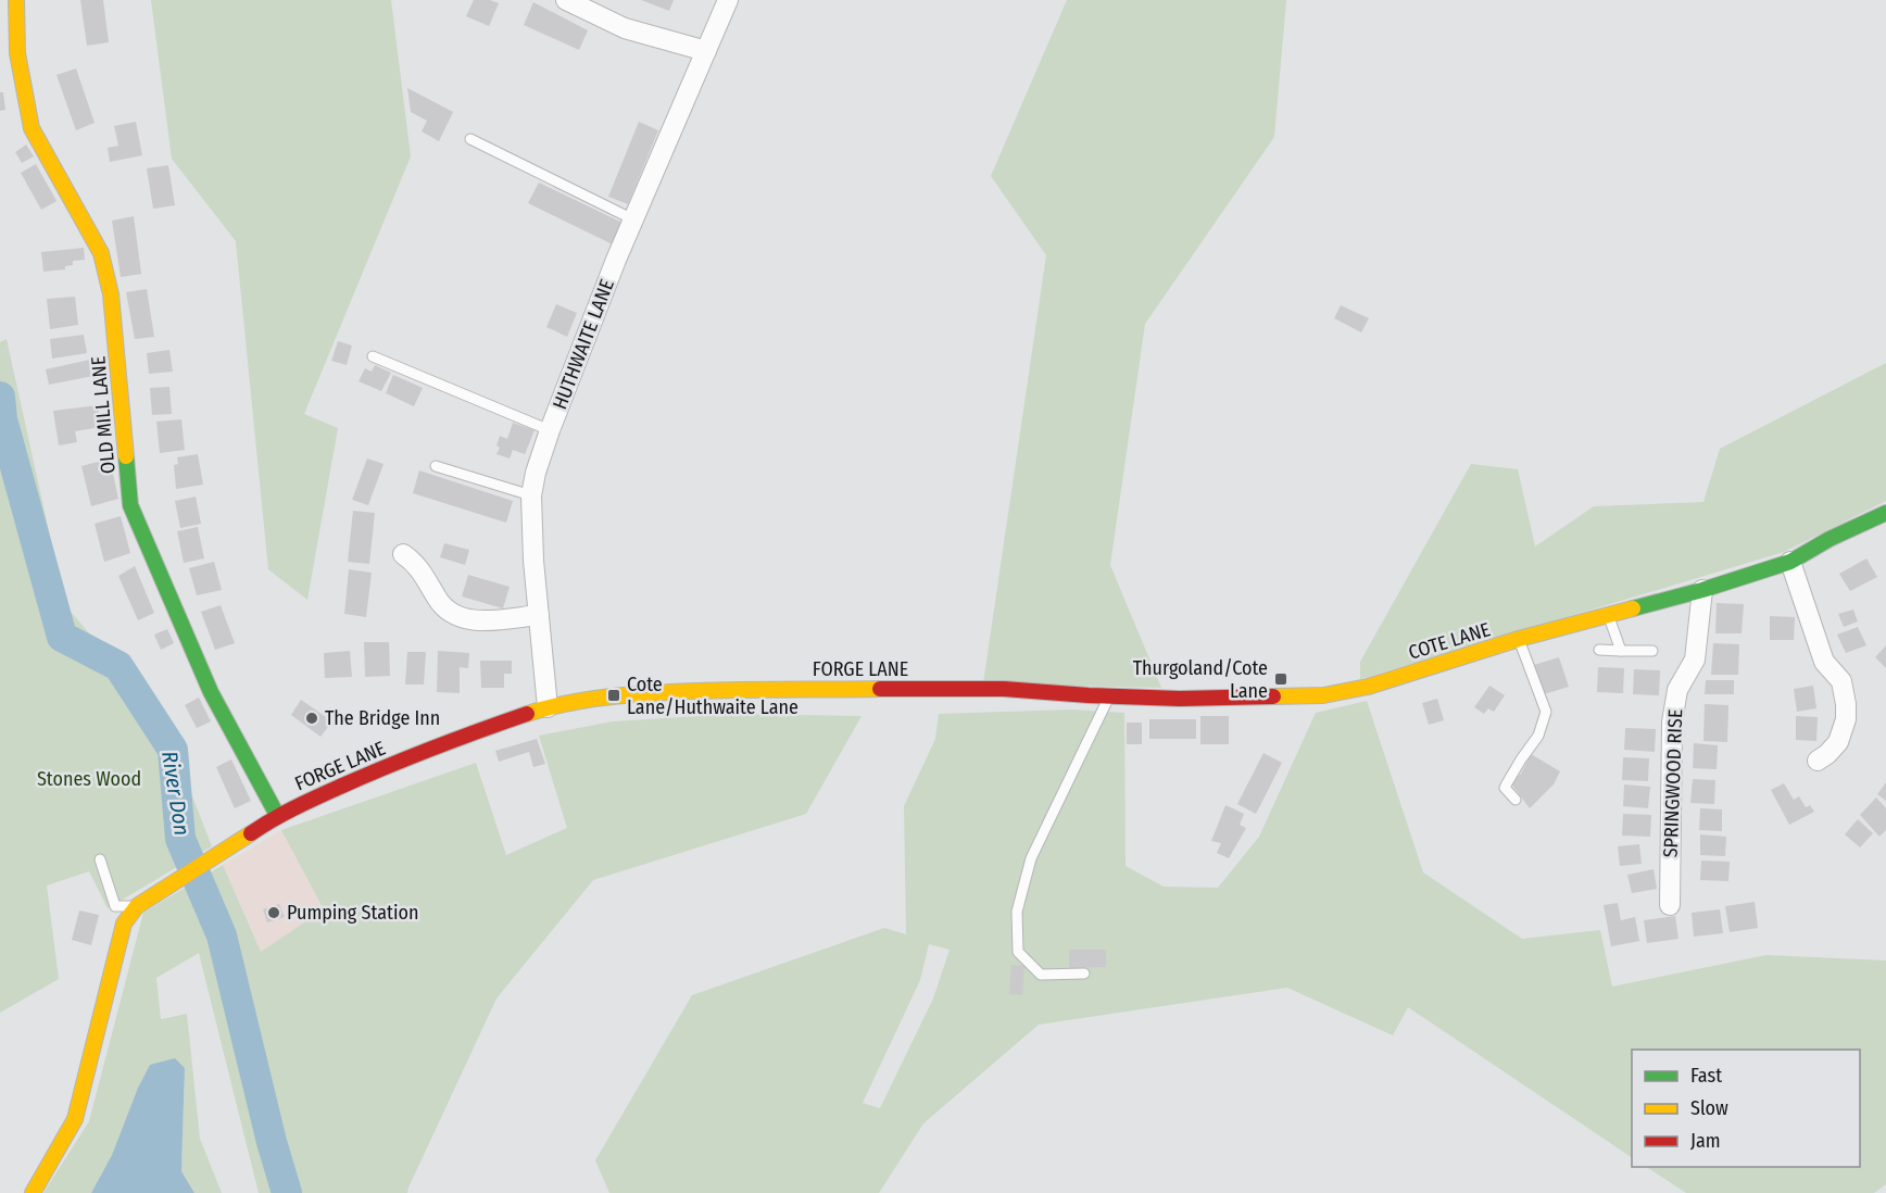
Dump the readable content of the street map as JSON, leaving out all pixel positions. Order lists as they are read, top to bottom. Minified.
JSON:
{"streets":{"street":["HUTHWAITE LANE","OLD MILL LANE","COTE LANE","FORGE LANE","SPRINGWOOD RISE"]},"crossings":[["HUTHWAITE LANE","FORGE LANE"],["OLD MILL LANE","FORGE LANE"],["COTE LANE","FORGE LANE"],["COTE LANE","SPRINGWOOD RISE"]],"water":["River Don"],"parks":["Stones Wood"],"places":{"transit":["Thurgoland/Cote Lane","Cote Lane/Huthwaite Lane"],"other":["The Bridge Inn","Pumping Station"]},"legend":["Fast","Slow","Jam"]}
